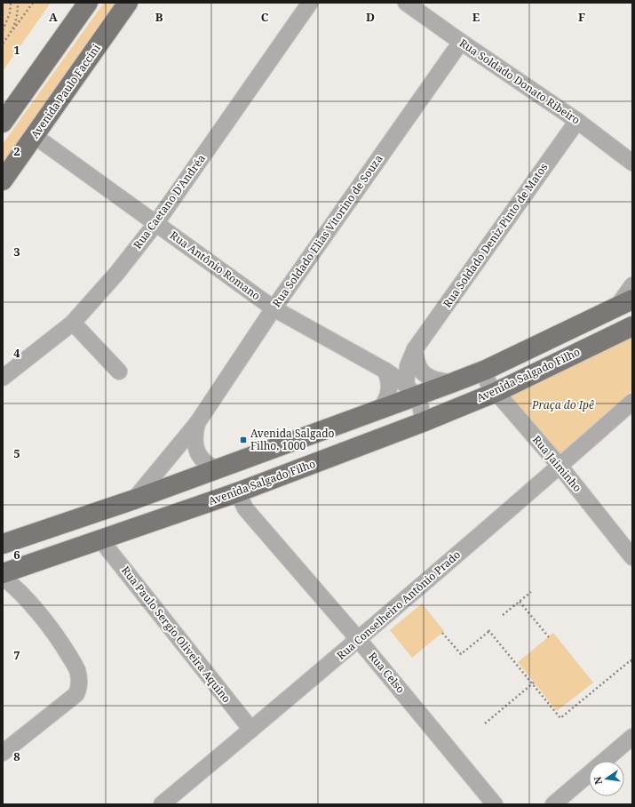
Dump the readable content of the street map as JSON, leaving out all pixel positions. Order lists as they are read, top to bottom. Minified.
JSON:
{"streets":{"main road":["Avenida Paulo Faccini","Avenida Salgado Filho"],"street":["Rua Soldado Donato Ribeiro","Rua Caetano D'Andréa","Rua Soldado Elias Vitorino de Souza","Rua Soldado Deniz Pinto de Matos","Rua Antônio Romano","Rua Jaiminho","Rua Conselheiro Antônio Prado","Rua Paulo Sergio Oliveira Aquino","Rua Celso"]},"crossings":[["Rua Soldado Donato Ribeiro","Rua Soldado Elias Vitorino de Souza"],["Rua Soldado Donato Ribeiro","Rua Soldado Deniz Pinto de Matos"],["Avenida Paulo Faccini","Rua Antônio Romano"],["Rua Caetano D'Andréa","Rua Antônio Romano"],["Rua Soldado Elias Vitorino de Souza","Rua Antônio Romano"],["Rua Soldado Deniz Pinto de Matos","Rua Antônio Romano"],["Avenida Salgado Filho","Rua Jaiminho"],["Avenida Salgado Filho","Rua Paulo Sergio Oliveira Aquino"],["Avenida Salgado Filho","Rua Celso"],["Rua Jaiminho","Rua Conselheiro Antônio Prado"],["Rua Conselheiro Antônio Prado","Rua Paulo Sergio Oliveira Aquino"],["Rua Conselheiro Antônio Prado","Rua Celso"]],"parks":["Praça do Ipê"],"places":{"transit":["Avenida Salgado Filho, 1000"]},"north":"left","grid":{"columns":["A","B","C","D","E","F"],"rows":["1","2","3","4","5","6","7","8"]}}
